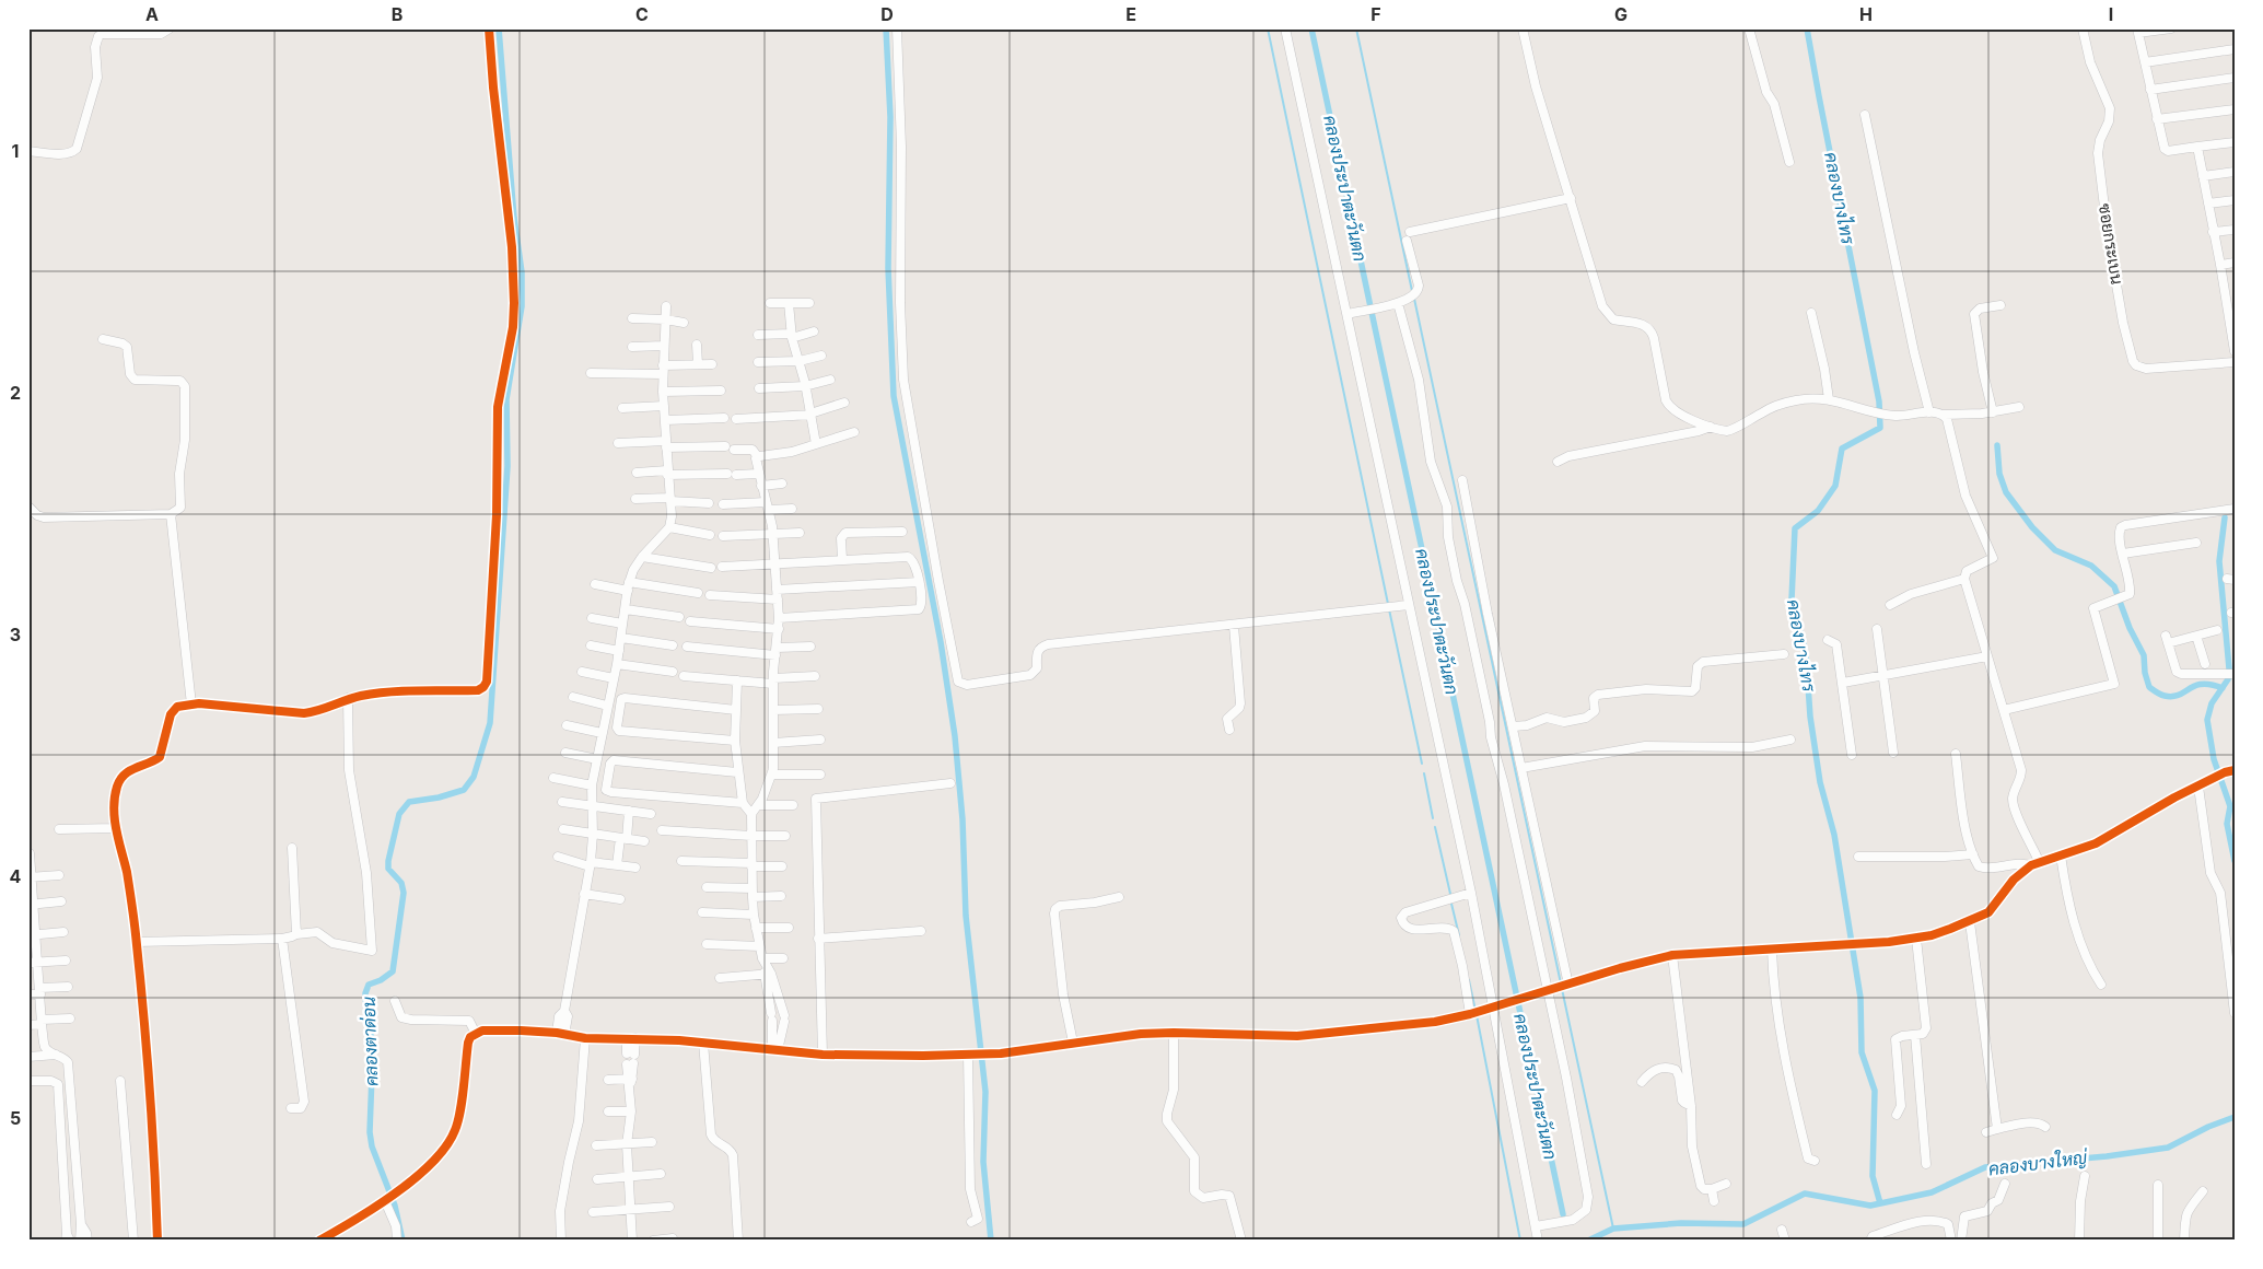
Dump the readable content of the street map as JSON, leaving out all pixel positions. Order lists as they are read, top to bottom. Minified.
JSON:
{"streets":{"street":["ซอยกระเบน"]},"water":["คลองประปาตะวันตก","คลองบางไทร","คลองตาด่อน","คลองบางใหญ่"],"grid":{"columns":["A","B","C","D","E","F","G","H","I"],"rows":["1","2","3","4","5"]}}
